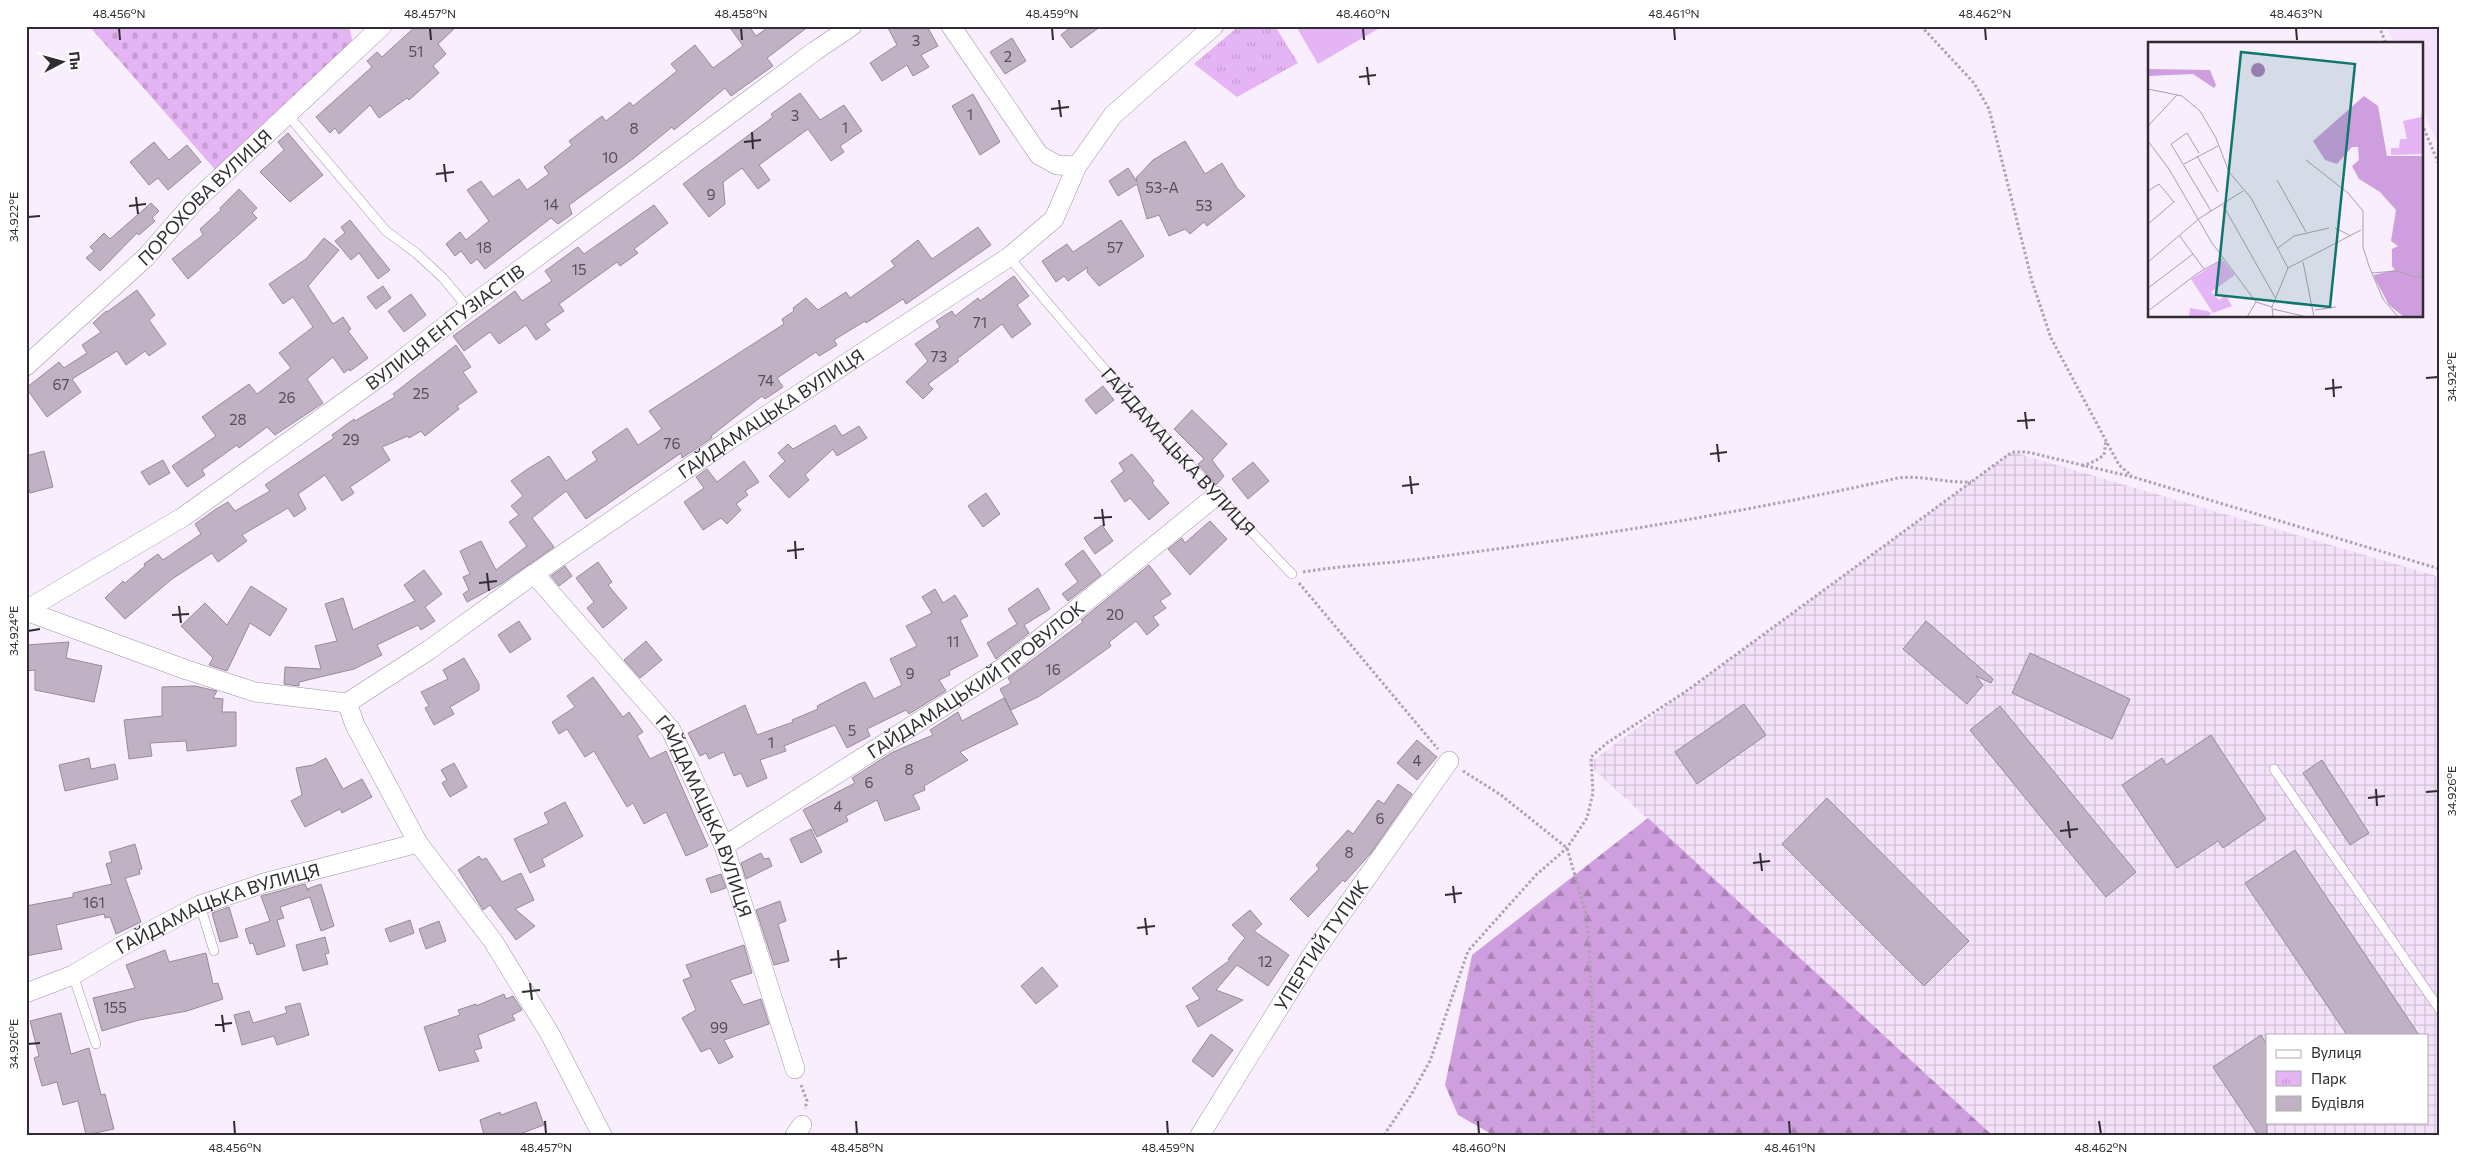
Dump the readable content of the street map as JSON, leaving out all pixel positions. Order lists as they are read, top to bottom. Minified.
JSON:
{"streets":{"street":["ПОРОХОВА ВУЛИЦЯ","ВУЛИЦЯ ЕНТУЗІАСТІВ","ГАЙДАМАЦЬКА ВУЛИЦЯ","ГАЙДАМАЦЬКИЙ ПРОВУЛОК","УПЕРТИЙ ТУПИК"]},"crossings":[["ГАЙДАМАЦЬКА ВУЛИЦЯ","ГАЙДАМАЦЬКИЙ ПРОВУЛОК"]],"house_numbers":["3","51","2","1","3","1","8","10","53-А","9","14","53","18","57","15","71","73","74","67","25","26","28","29","76","20","11","16","9","5","1","4","8","6","4","6","8","161","12","155","99"],"legend":["Вулиця","Парк","Будівля"],"north":"right","coordinates":["48.456°N","48.457°N","48.458°N","48.459°N","48.460°N","48.461°N","48.462°N","48.463°N","34.922°E","34.924°E","34.926°E"]}
